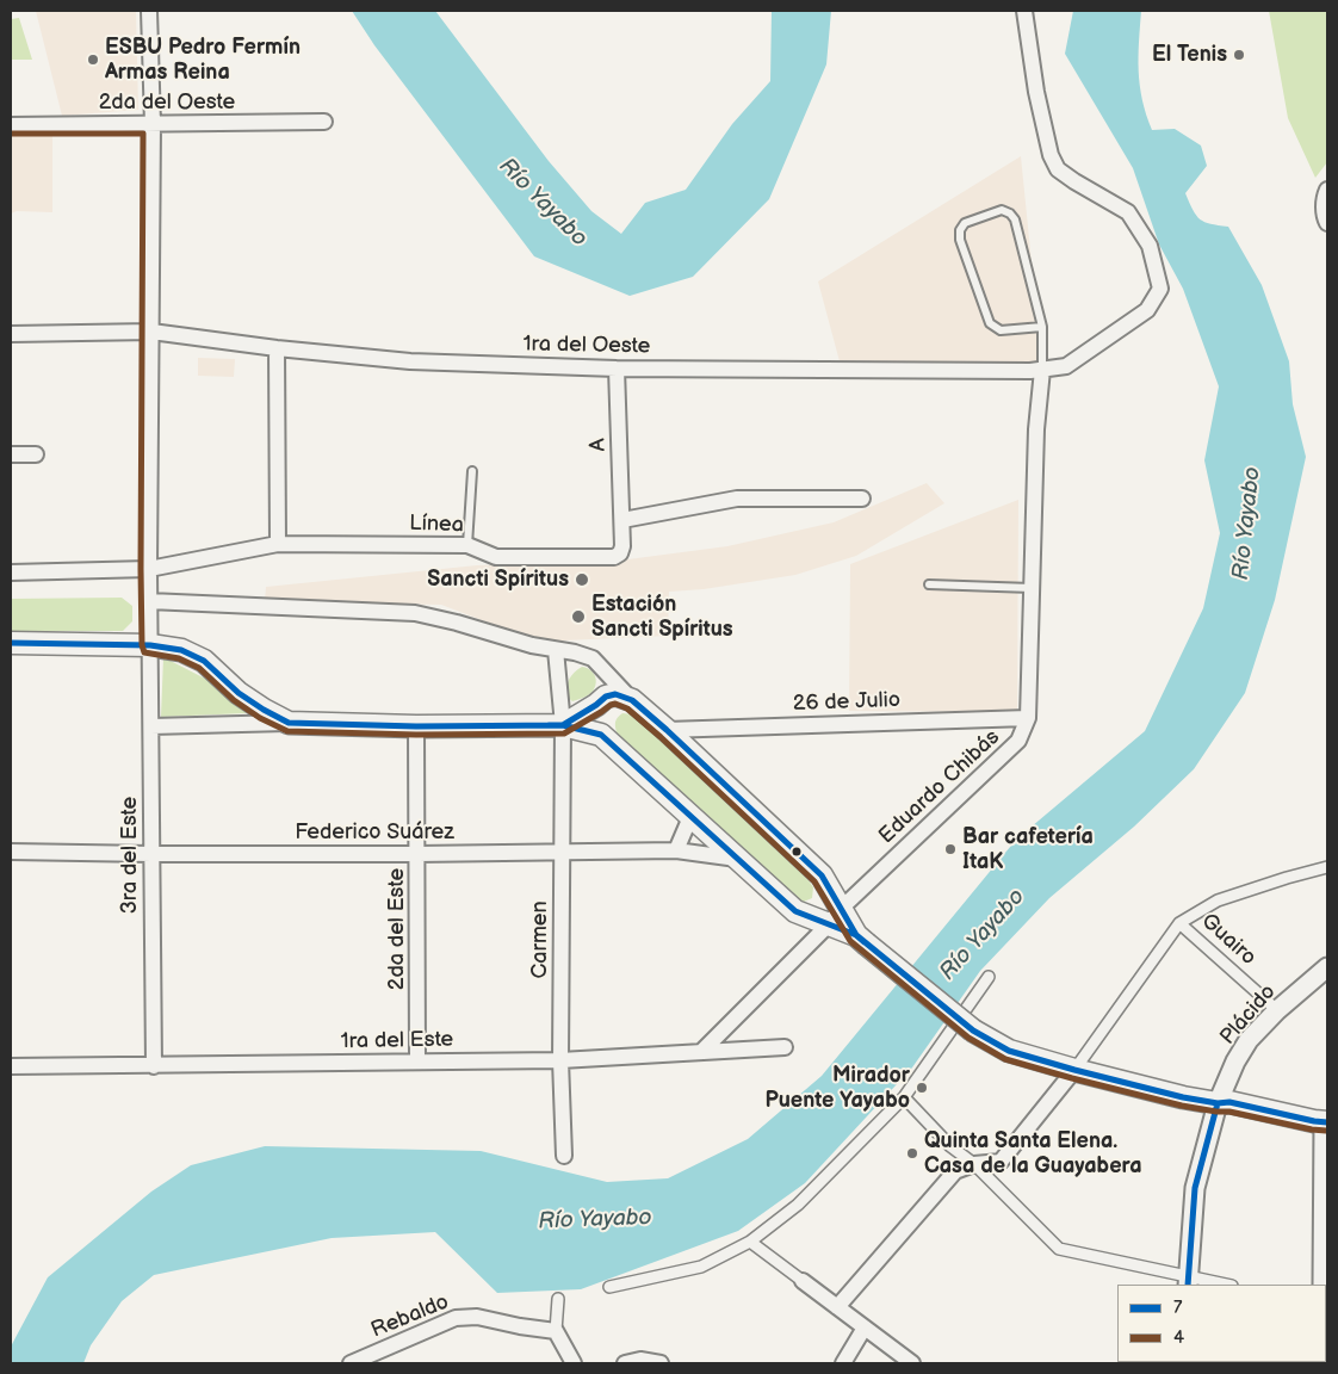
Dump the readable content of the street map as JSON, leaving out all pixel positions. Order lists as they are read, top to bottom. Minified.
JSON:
{"streets":{"street":["2da del Oeste","1ra del Oeste","A","Línea","26 de Julio","Eduardo Chibás","Federico Suárez","3ra del Este","2da del Este","Carmen","Guairo","Plácido","1ra del Este","Rebaldo"]},"crossings":[["2da del Oeste","3ra del Este"],["1ra del Oeste","A"],["1ra del Oeste","Eduardo Chibás"],["1ra del Oeste","3ra del Este"],["A","Línea"],["Línea","3ra del Este"],["26 de Julio","Eduardo Chibás"],["Eduardo Chibás","1ra del Este"],["Federico Suárez","3ra del Este"],["Federico Suárez","2da del Este"],["Federico Suárez","Carmen"],["3ra del Este","1ra del Este"],["2da del Este","1ra del Este"],["Carmen","1ra del Este"],["Guairo","Plácido"]],"water":["Río Yayabo"],"places":["El Tenis","ESBU Pedro Fermín Armas Reina","Sancti Spíritus","Estación Sancti Spíritus","Bar cafetería ItaK","Mirador Puente Yayabo","Quinta Santa Elena. Casa de la Guayabera"],"lines":["transit line 4","transit line 7"],"legend":["7","4"]}
